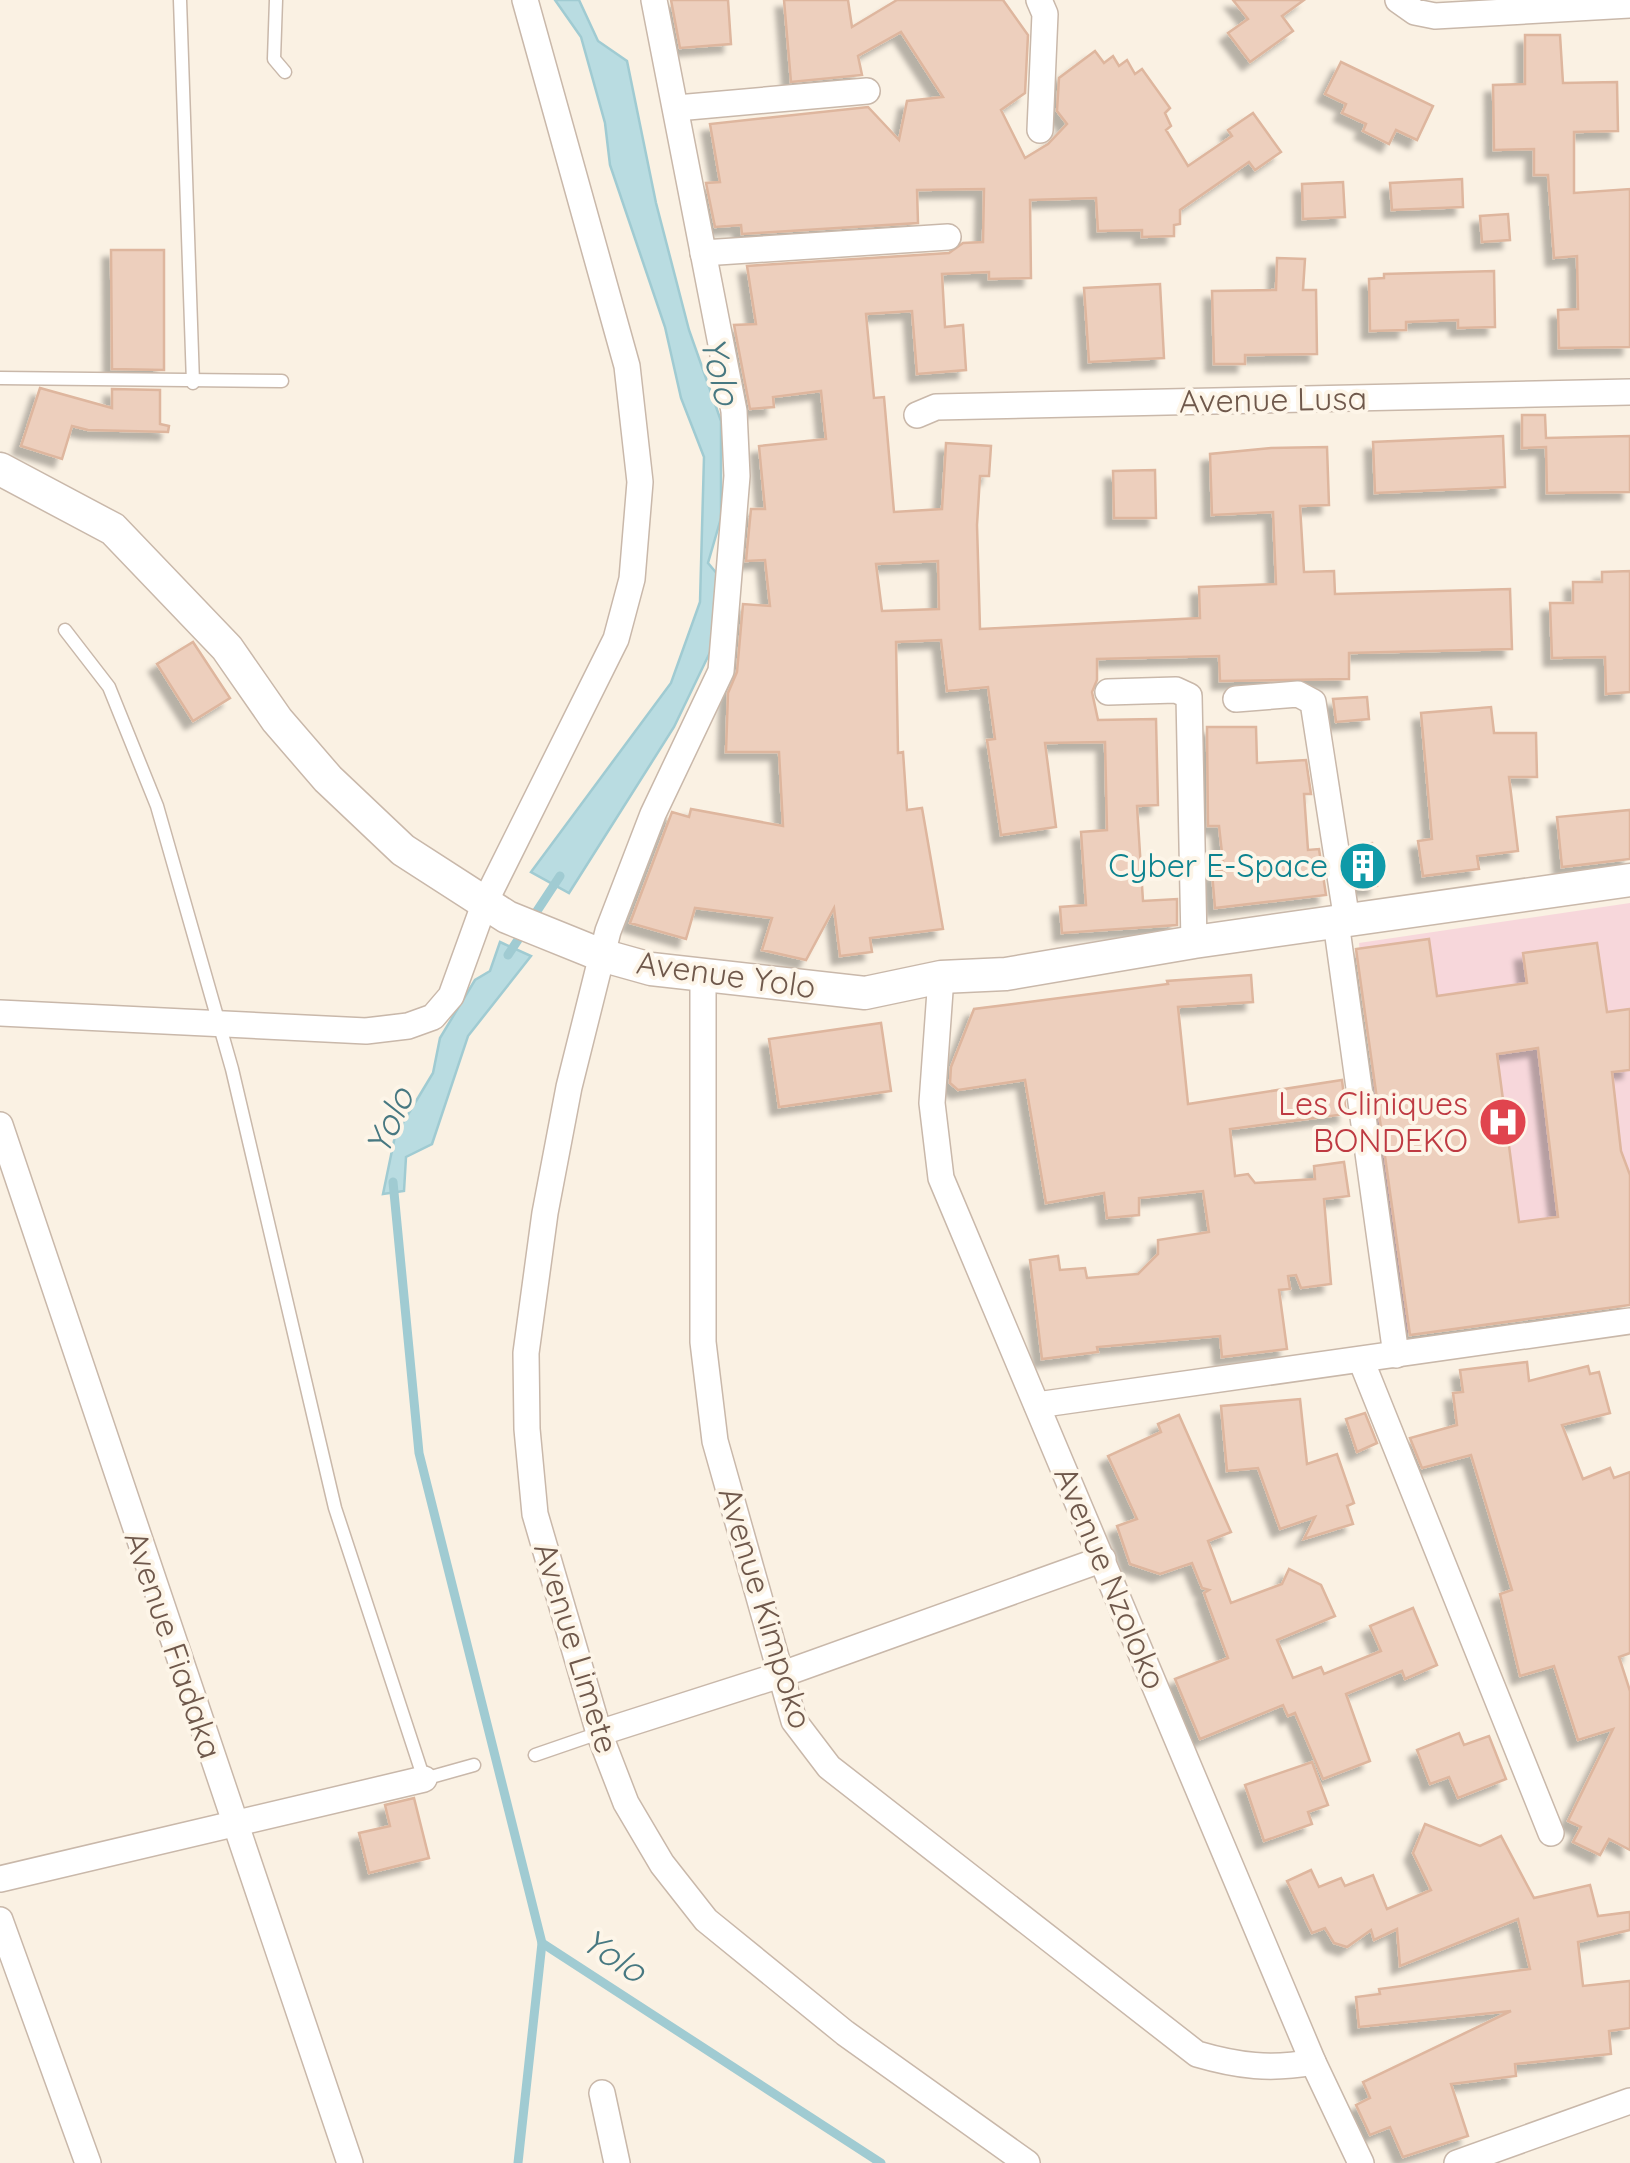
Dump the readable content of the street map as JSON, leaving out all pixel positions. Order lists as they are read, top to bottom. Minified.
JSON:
{"streets":{"street":["Avenue Lusa","Avenue Yolo","Avenue Nzoloko","Avenue Kimpoko","Avenue Fiadaka","Avenue Limete"]},"crossings":[["Avenue Yolo","Avenue Nzoloko"],["Avenue Yolo","Avenue Kimpoko"],["Avenue Yolo","Avenue Limete"],["Avenue Nzoloko","Avenue Kimpoko"]],"water":["Yolo"],"places":{"building":["Cyber E-Space"],"hospital":["Les Cliniques BONDEKO"]}}
